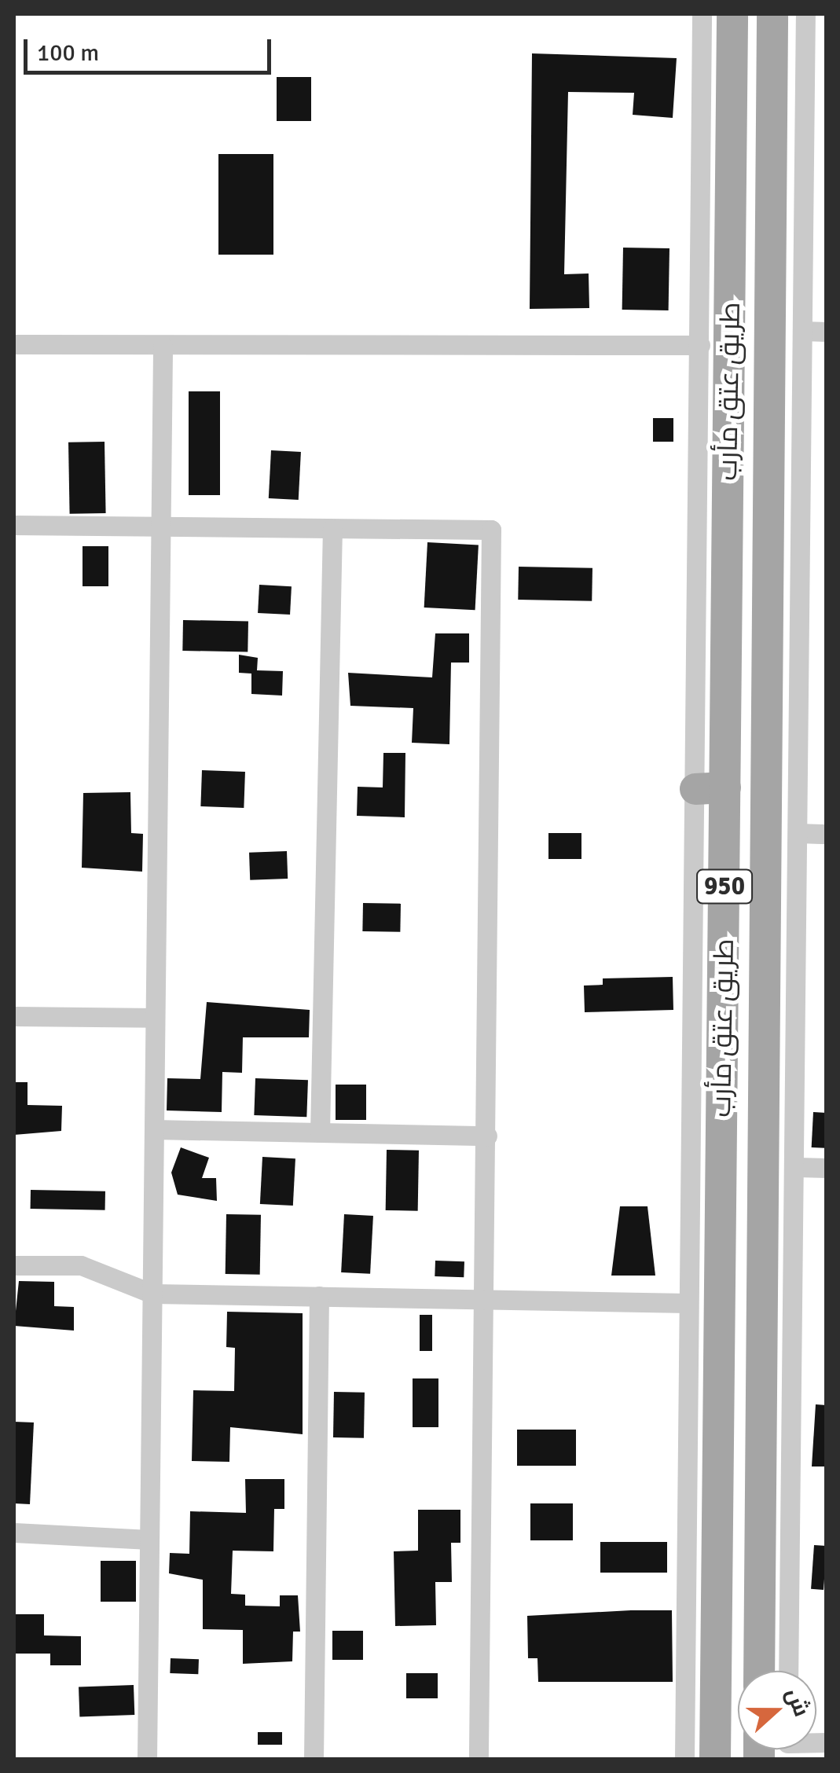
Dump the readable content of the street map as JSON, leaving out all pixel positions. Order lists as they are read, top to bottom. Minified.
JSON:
{"streets":{"main road":["طريق عتق مأرب","950"]},"scale_bar":"100 m","north":"right"}
